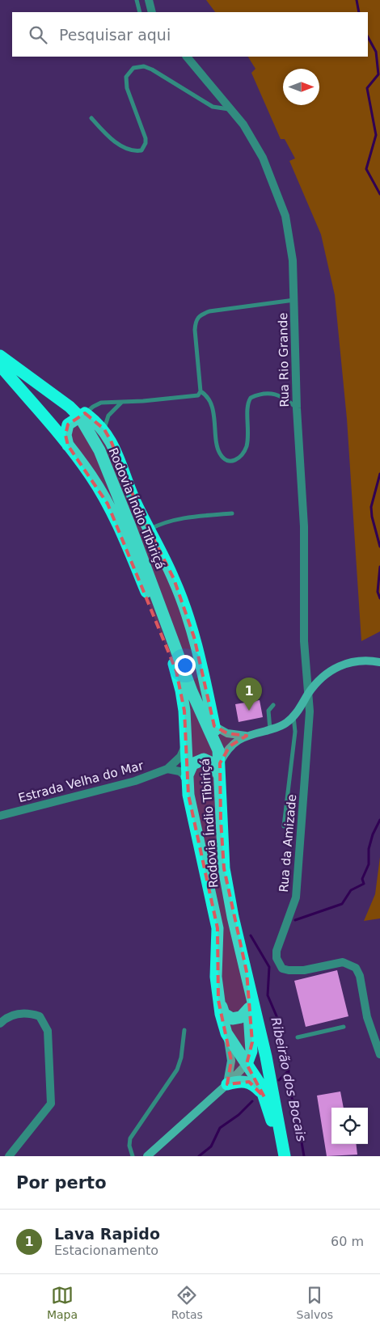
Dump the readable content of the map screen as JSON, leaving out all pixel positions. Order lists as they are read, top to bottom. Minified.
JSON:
{"streets":{"highway":["Rodovia Índio Tibiriçá"],"street":["Rua Rio Grande","Estrada Velha do Mar","Rua da Amizade"]},"crossings":[["Rua Rio Grande","Rua da Amizade"]],"water":["Ribeirão dos Bocais"],"north":"right","page":{"search":"Pesquisar aqui","pins":"1","heading":"Por perto","list":[{"mark":"1","name":"Lava Rapido","note":"Estacionamento","value":"60 m"}],"nav":["Mapa","Rotas","Salvos"]}}
